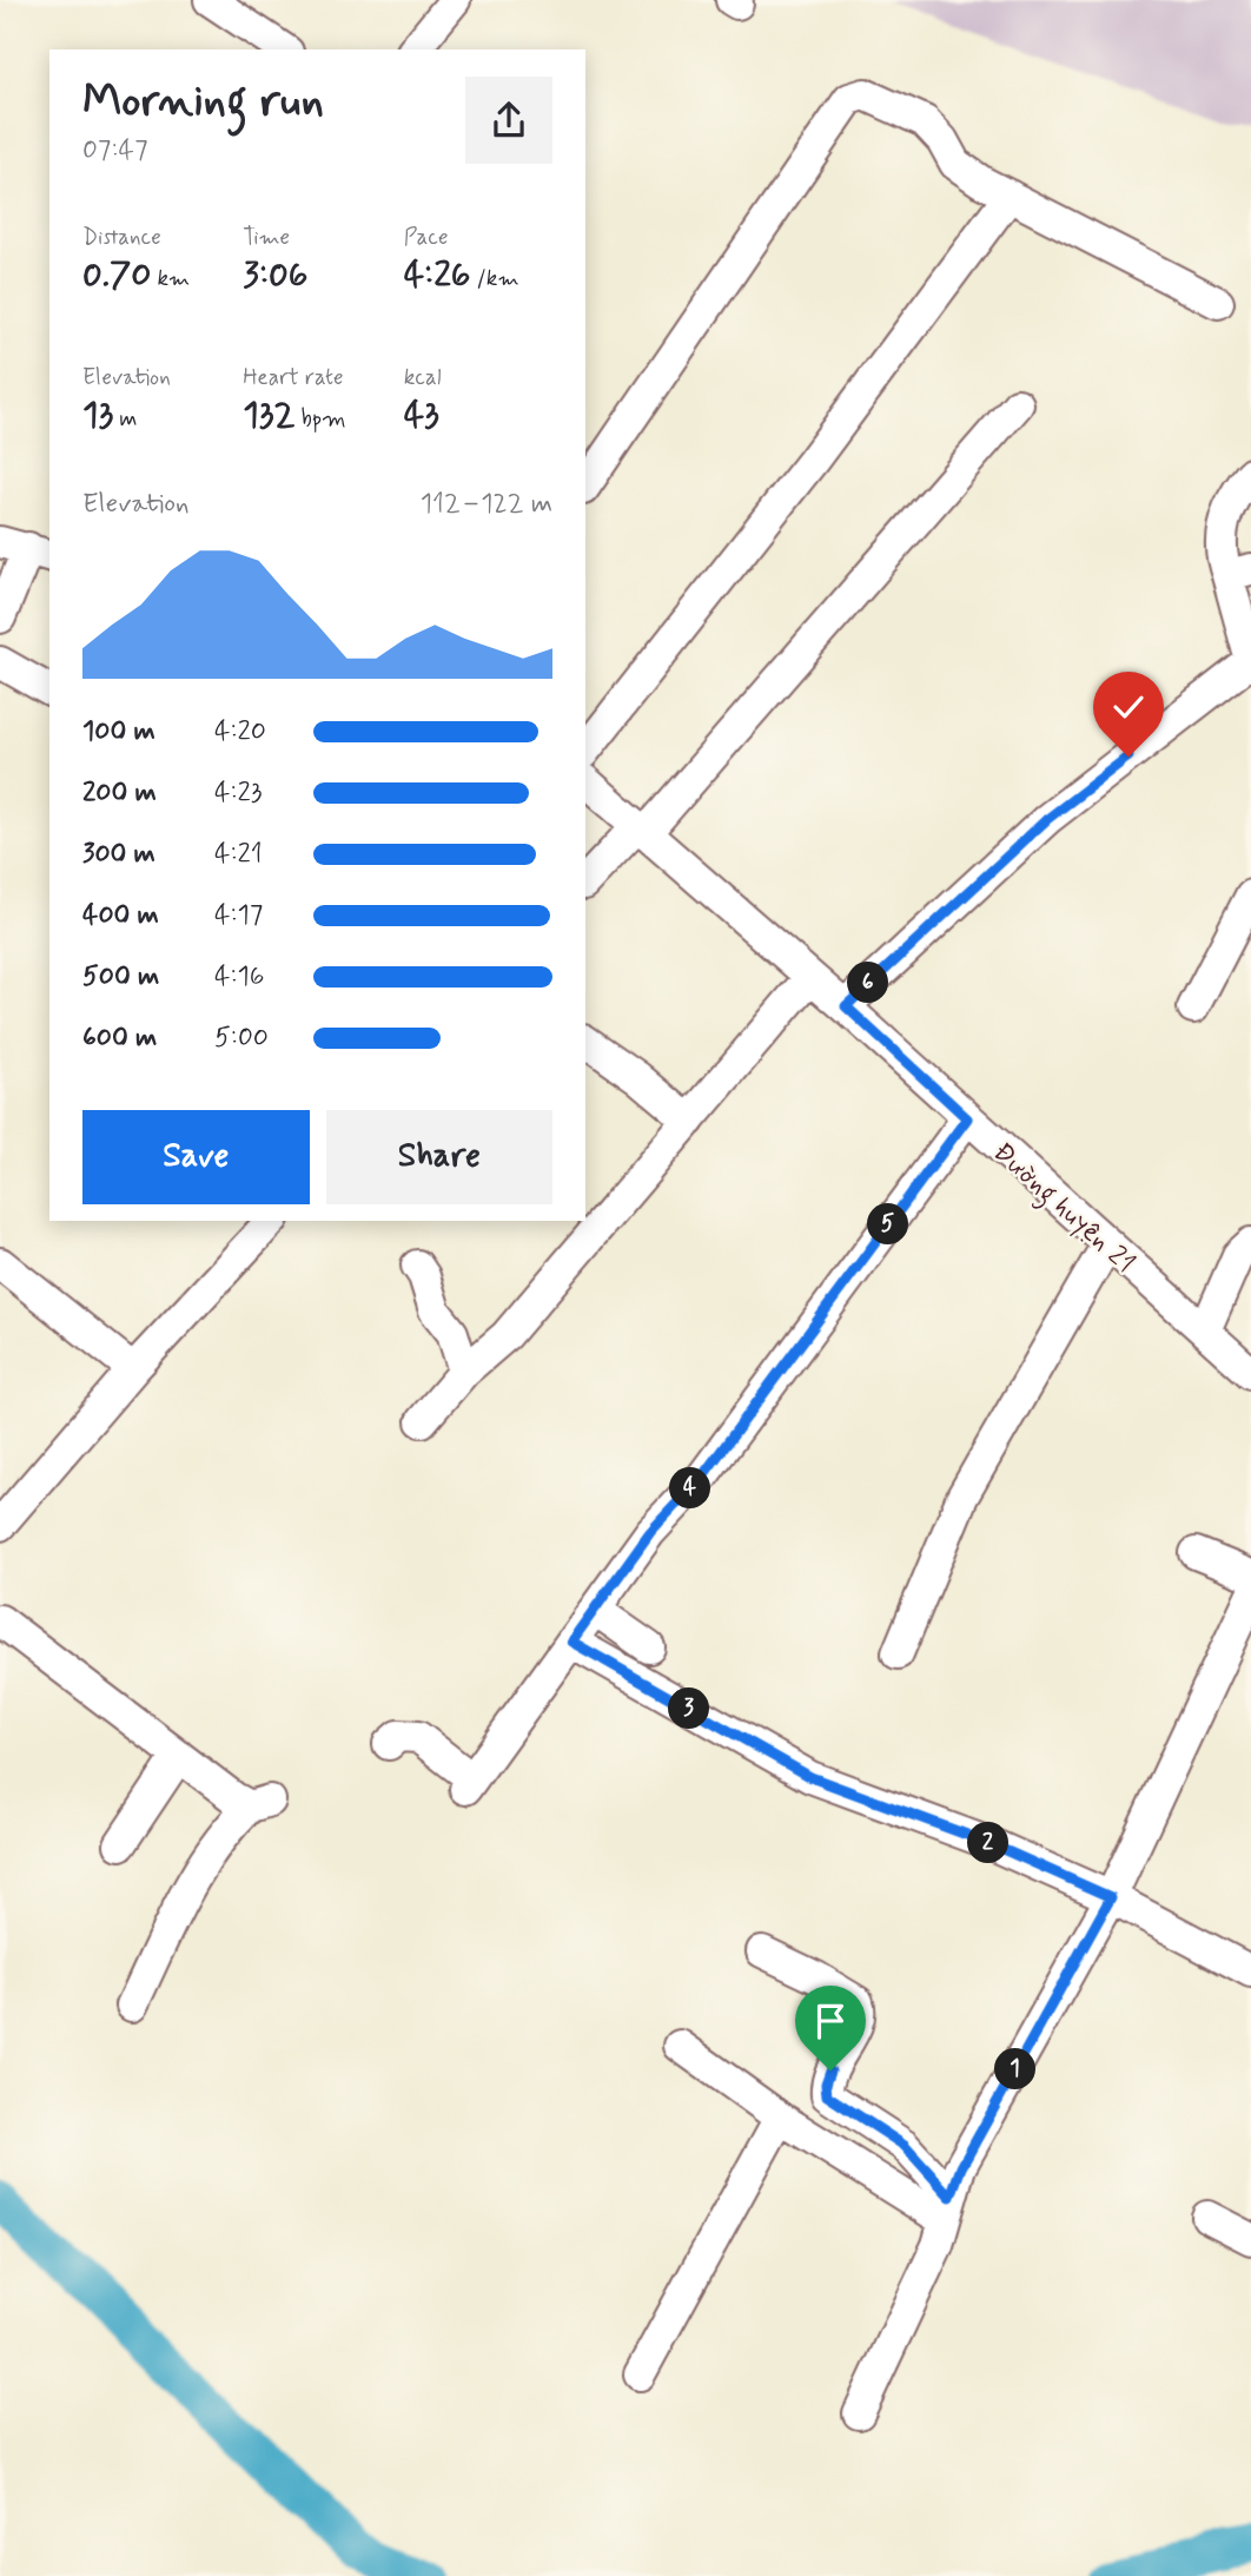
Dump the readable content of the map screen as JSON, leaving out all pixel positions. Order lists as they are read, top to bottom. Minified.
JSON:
{"streets":{"street":["Đường huyện 21"]},"page":{"heading":["Morning run","07:47"],"stats":[["Distance","0.70 km"],["Time","3:06"],["Pace","4:26 /km"],["Elevation","13 m"],["Heart rate","132 bpm"],["kcal","43"]],"chart":["Elevation","112–122 m"],"list":[{"name":"100 m","note":"4:20"},{"name":"200 m","note":"4:23"},{"name":"300 m","note":"4:21"},{"name":"400 m","note":"4:17"},{"name":"500 m","note":"4:16"},{"name":"600 m","note":"5:00"}],"pins":["6","5","4","3","2","1"],"buttons":["Save","Share"]}}
